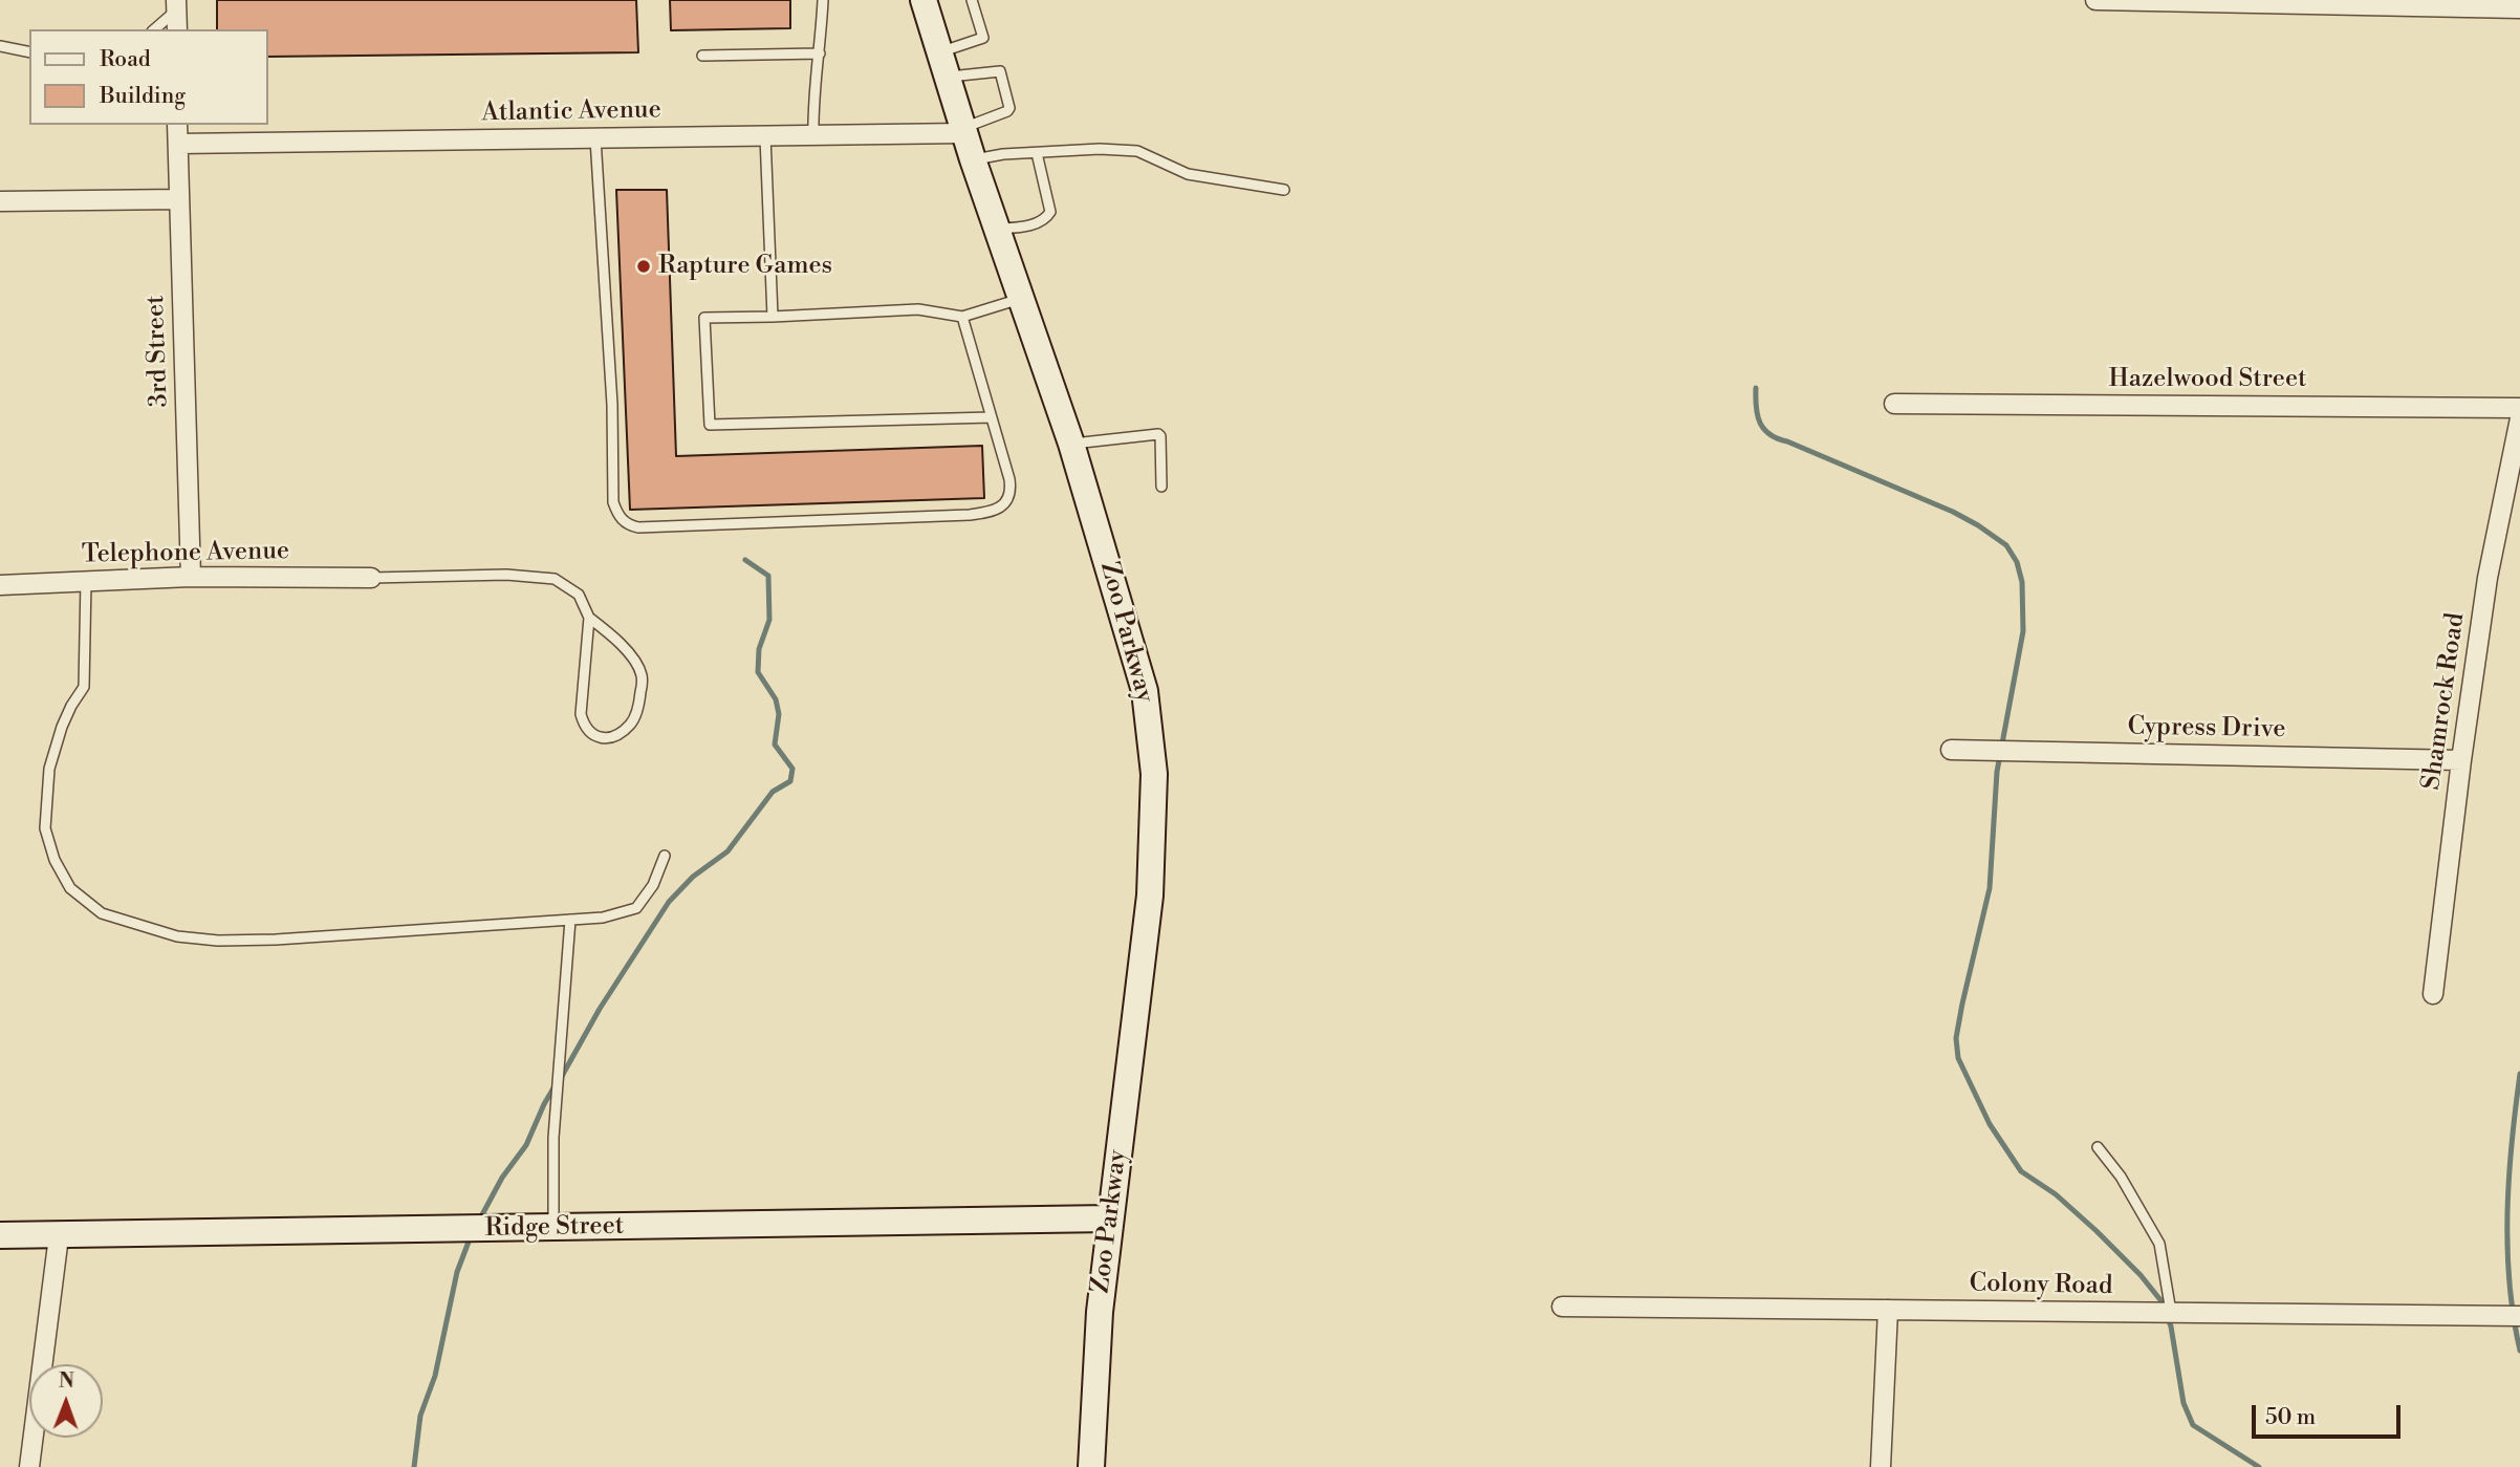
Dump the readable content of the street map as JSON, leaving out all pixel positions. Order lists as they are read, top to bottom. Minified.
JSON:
{"streets":{"main road":["Zoo Parkway","Ridge Street"],"street":["Atlantic Avenue","3rd Street","Hazelwood Street","Telephone Avenue","Shamrock Road","Cypress Drive","Colony Road"]},"crossings":[["Atlantic Avenue","3rd Street"],["Atlantic Avenue","Zoo Parkway"],["3rd Street","Telephone Avenue"],["Zoo Parkway","Ridge Street"],["Shamrock Road","Cypress Drive"]],"places":["Rapture Games"],"legend":["Road","Building"],"scale_bar":"50 m","north":"top"}
